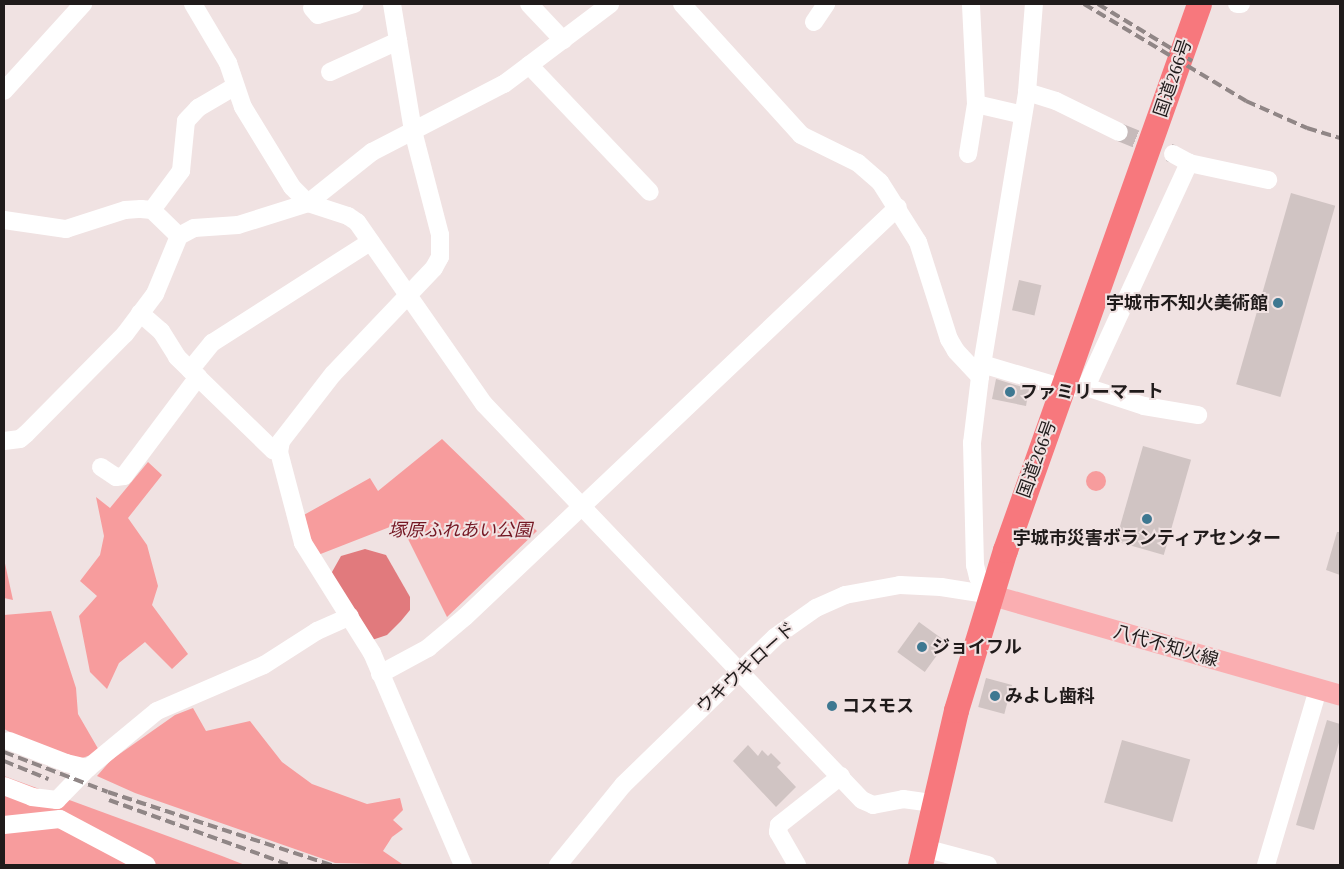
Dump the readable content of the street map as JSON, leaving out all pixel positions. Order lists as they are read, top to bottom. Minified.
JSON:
{"streets":{"highway":["国道266号"],"main road":["八代不知火線"],"street":["ウキウキロード"]},"crossings":[["国道266号","八代不知火線"],["国道266号","ウキウキロード"],["八代不知火線","ウキウキロード"]],"parks":["塚原ふれあい公園"],"places":["宇城市不知火美術館","ファミリーマート","宇城市災害ボランティアセンター","ジョイフル","みよし歯科","コスモス"]}
